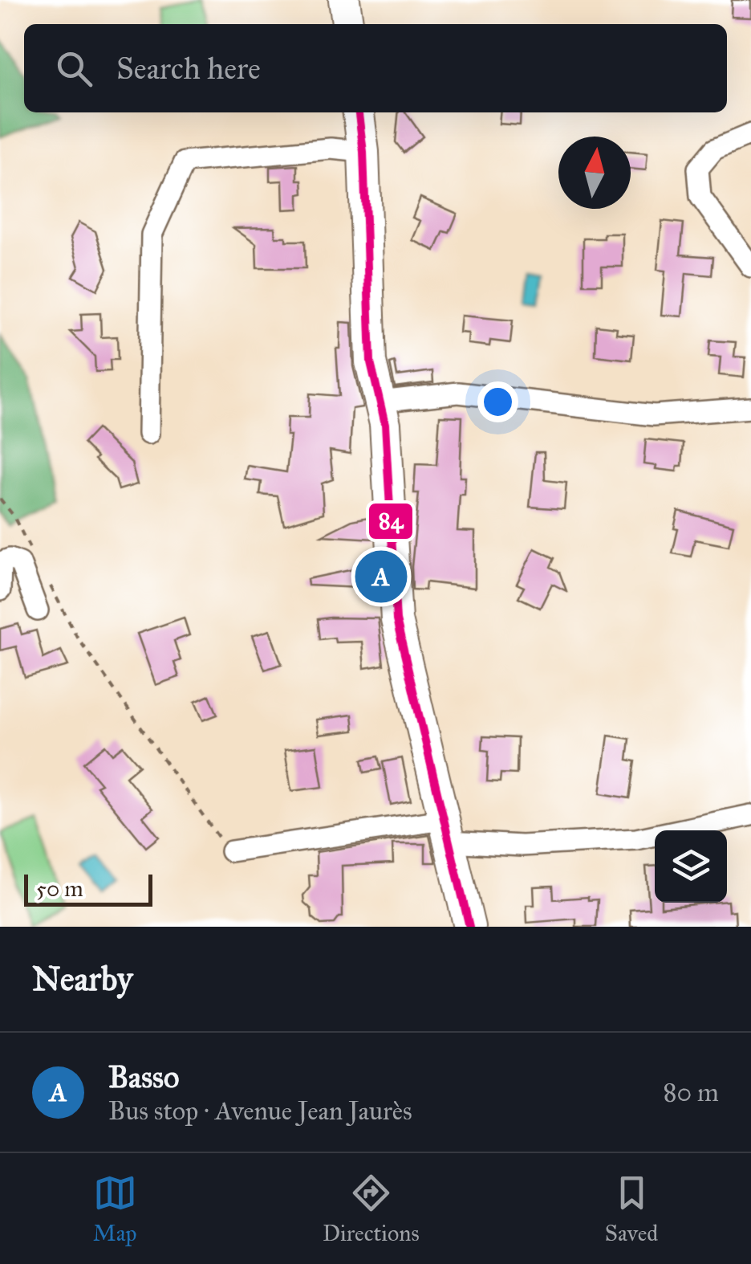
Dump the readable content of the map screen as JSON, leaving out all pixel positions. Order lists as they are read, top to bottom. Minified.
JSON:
{"lines":["transit line 84"],"scale_bar":"50 m","north":"top","page":{"search":"Search here","pins":"A","scale":"50 m","heading":"Nearby","list":[{"mark":"A","name":"Basso","note":"Bus stop · Avenue Jean Jaurès","value":"80 m"}],"nav":["Map","Directions","Saved"]}}
